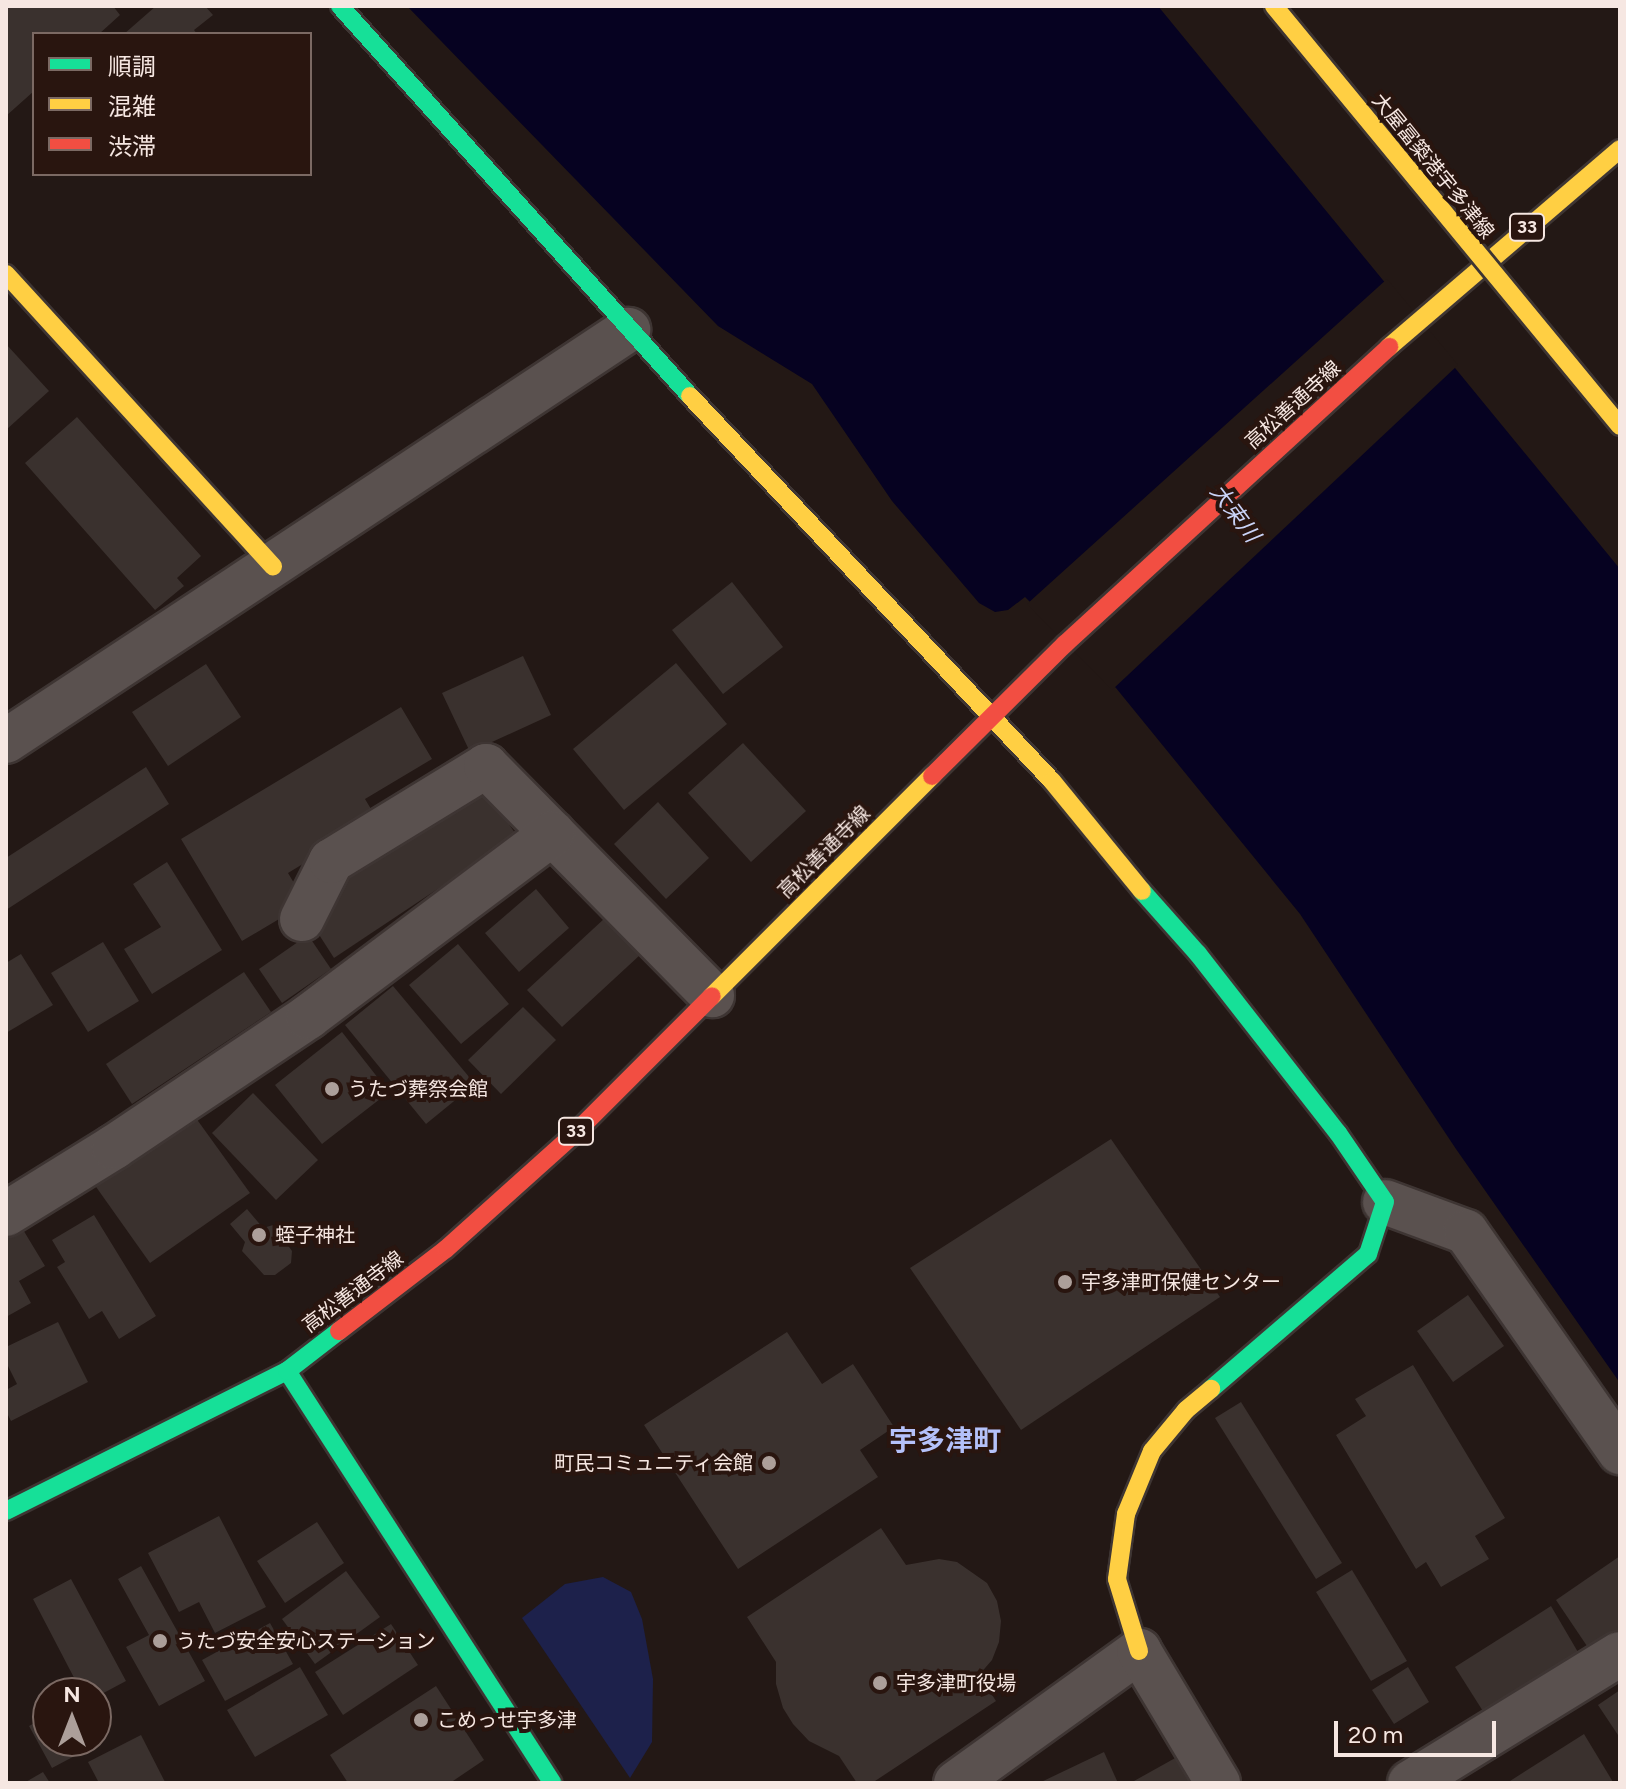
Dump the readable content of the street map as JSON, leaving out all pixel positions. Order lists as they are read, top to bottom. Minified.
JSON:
{"streets":{"street":["大屋冨築港宇多津線","33","高松善通寺線"]},"districts":["宇多津町"],"water":["大束川"],"places":["うたづ葬祭会館","蛭子神社","宇多津町保健センター","町民コミュニティ会館","うたづ安全安心ステーション","宇多津町役場","こめっせ宇多津"],"legend":["順調","混雑","渋滞"],"scale_bar":"20 m","north":"top"}
